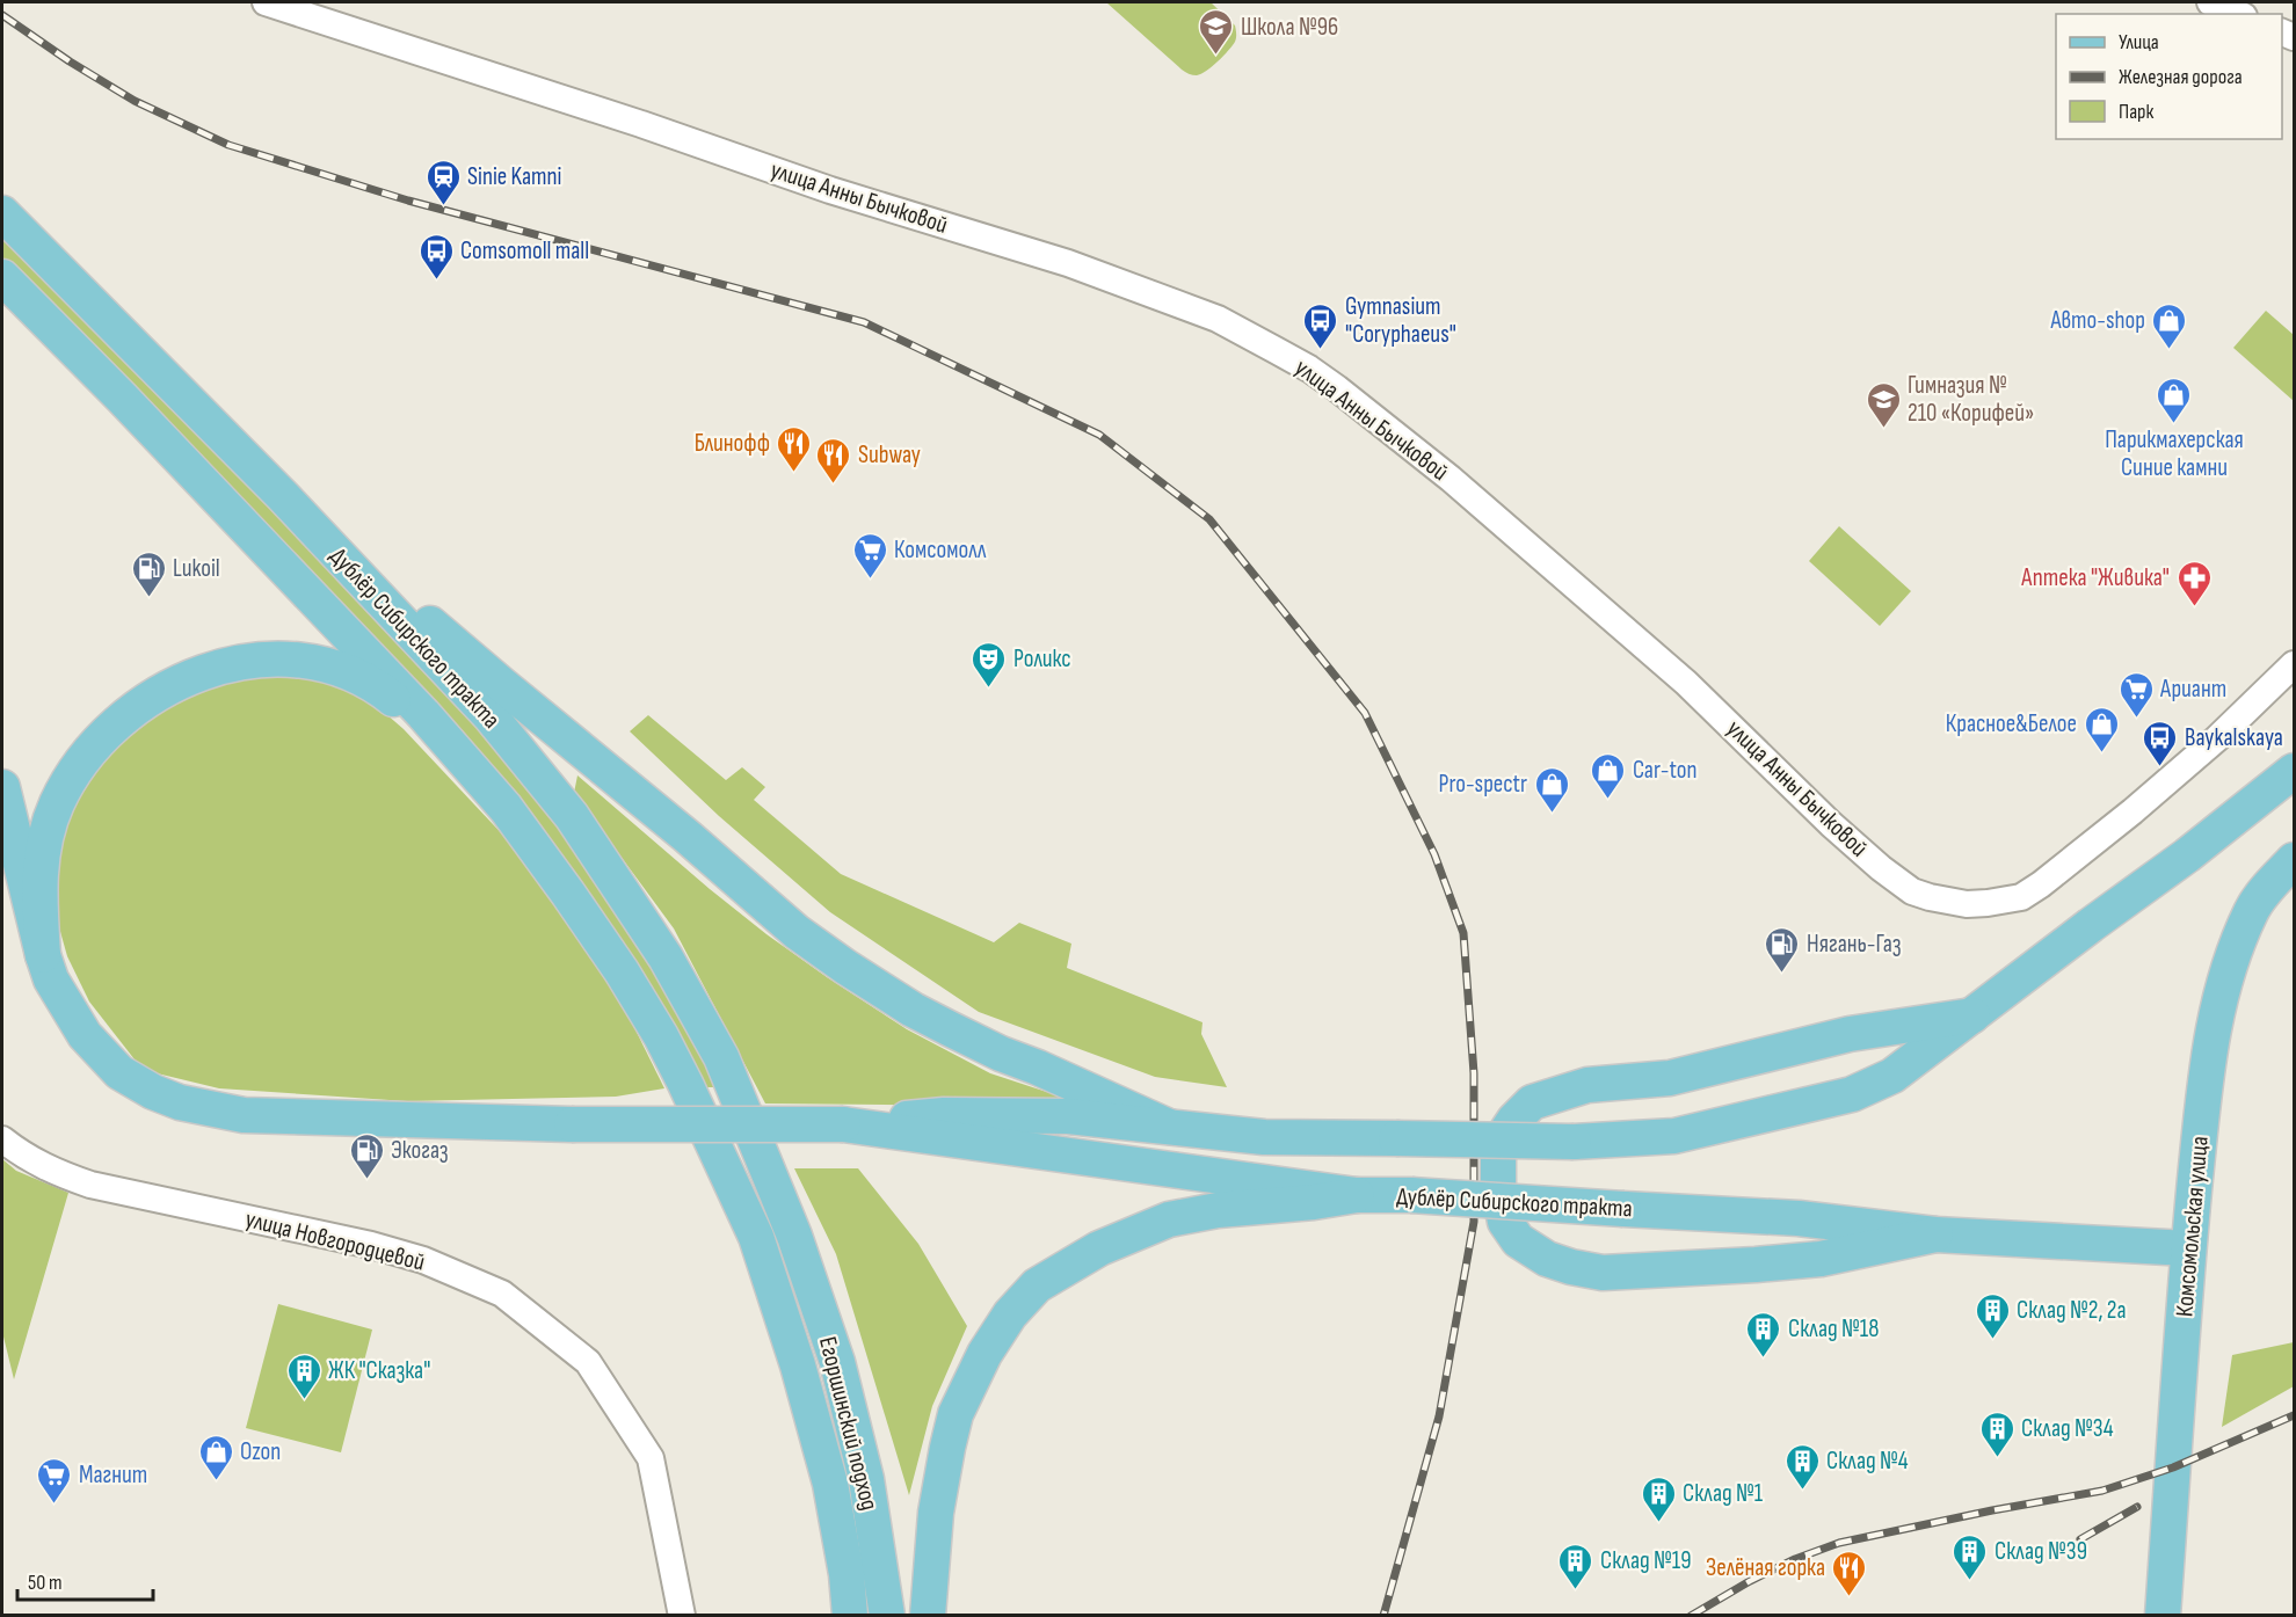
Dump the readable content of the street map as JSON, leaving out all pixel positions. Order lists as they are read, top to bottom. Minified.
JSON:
{"streets":{"main road":["Дублёр Сибирского тракта","Комсомольская улица","Егоршинский подход"],"street":["улица Анны Бычковой","улица Новгородцевой"]},"crossings":[["Дублёр Сибирского тракта","Комсомольская улица"],["Дублёр Сибирского тракта","Егоршинский подход"]],"places":{"school or university":["Школа №96","Гимназия № 210 «Корифей»"],"station":["Sinie Kamni"],"bus stop":["Comsomoll mall","Gymnasium \"Coryphaeus\"","Baykalskaya"],"shop":["Авто-shop","Парикмахерская Синие камни","Красное&Белое","Car-ton","Pro-spectr","Ozon"],"restaurant":["Блинофф","Subway","Зелёная горка"],"supermarket":["Комсомолл","Ариант","Магнит"],"fuel station":["Lukoil","Нягань-Газ","Экогаз"],"pharmacy":["Аптека \"Живика\""],"theatre":["Роликс"],"building":["Склад №2, 2а","Склад №18","ЖК \"Сказка\"","Склад №34","Склад №4","Склад №1","Склад №39","Склад №19"]},"legend":["Улица","Железная дорога","Парк"],"scale_bar":"50 m"}
